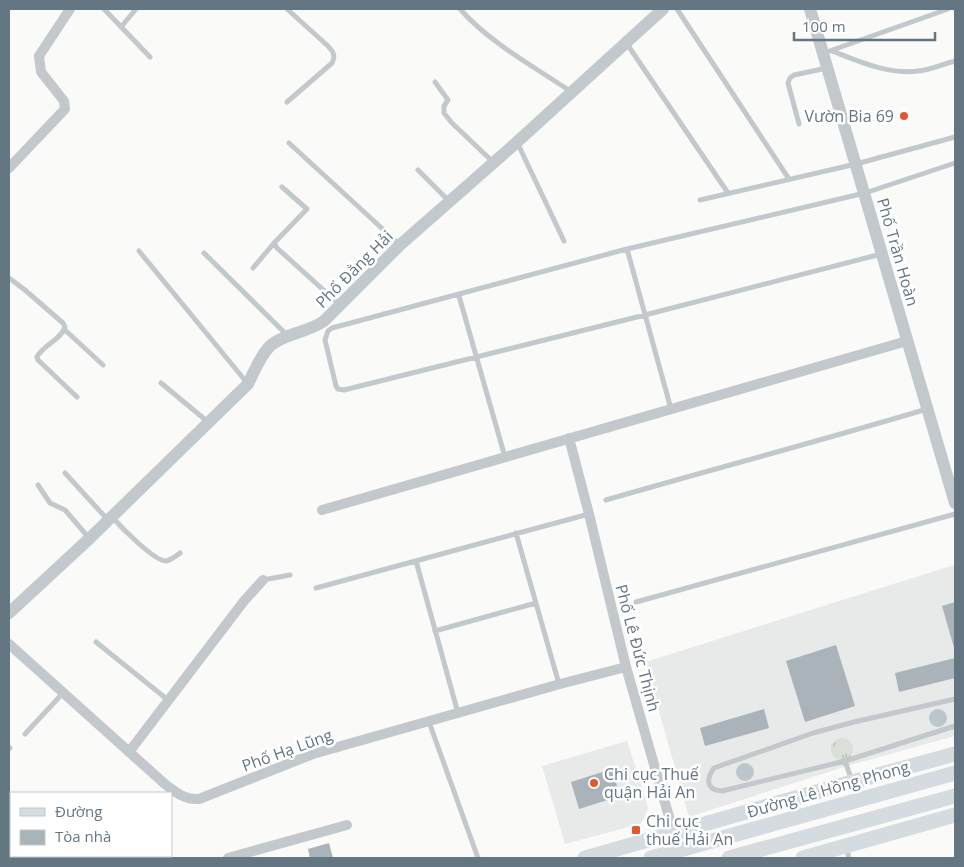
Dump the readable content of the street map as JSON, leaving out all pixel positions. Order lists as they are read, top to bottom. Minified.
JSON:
{"streets":{"main road":["Đường Lê Hồng Phong"],"street":["Phố Trần Hoàn","Phố Đằng Hải","Phố Lê Đức Thịnh","Phố Hạ Lũng"]},"crossings":[["Phố Lê Đức Thịnh","Phố Hạ Lũng"],["Phố Lê Đức Thịnh","Đường Lê Hồng Phong"]],"places":{"other":["Vườn Bia 69","Chi cục Thuế quận Hải An"],"transit":["Chi cục thuế Hải An"]},"legend":["Đường","Tòa nhà"],"scale_bar":"100 m"}
